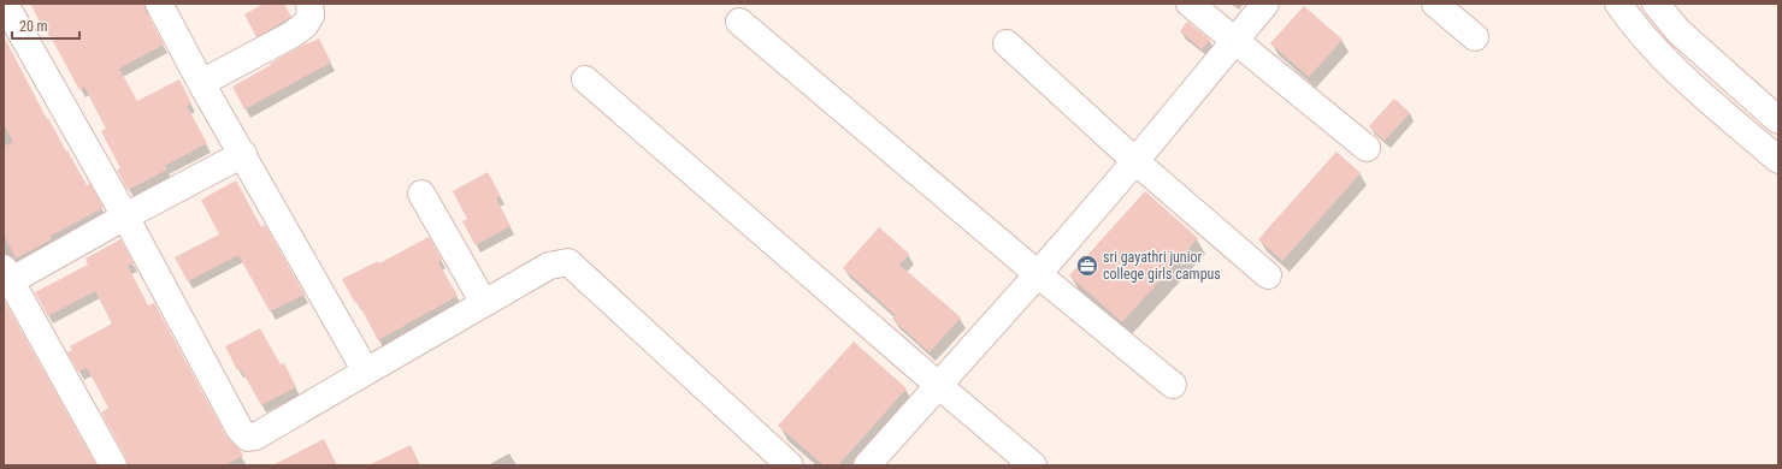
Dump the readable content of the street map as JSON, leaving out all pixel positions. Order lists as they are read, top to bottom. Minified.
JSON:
{"places":{"office":["sri gayathri junior college girls campus"]},"scale_bar":"20 m"}
